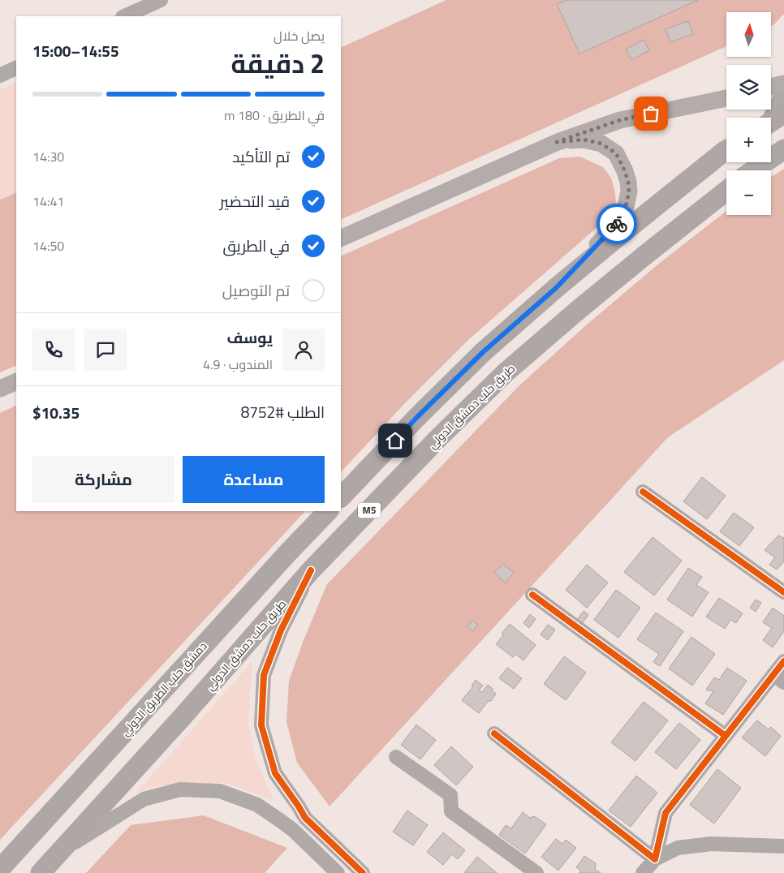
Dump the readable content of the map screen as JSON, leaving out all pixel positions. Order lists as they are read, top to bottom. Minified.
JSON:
{"streets":{"highway":["طريق حلب دمشق الدولي","M5","دمشق حلب الطريق الدولي"]},"north":"top","page":{"map_buttons":["+","−"],"heading":["2 دقيقة","يصل خلال","14:55–15:00"],"panel":["يوسف","المندوب · 4.9","الطلب #8752","$10.35"],"bar":"في الطريق · 180 m","list":[["تم التأكيد","14:30"],["قيد التحضير","14:41"],["في الطريق","14:50"],"تم التوصيل"],"buttons":["مساعدة","مشاركة"]}}
